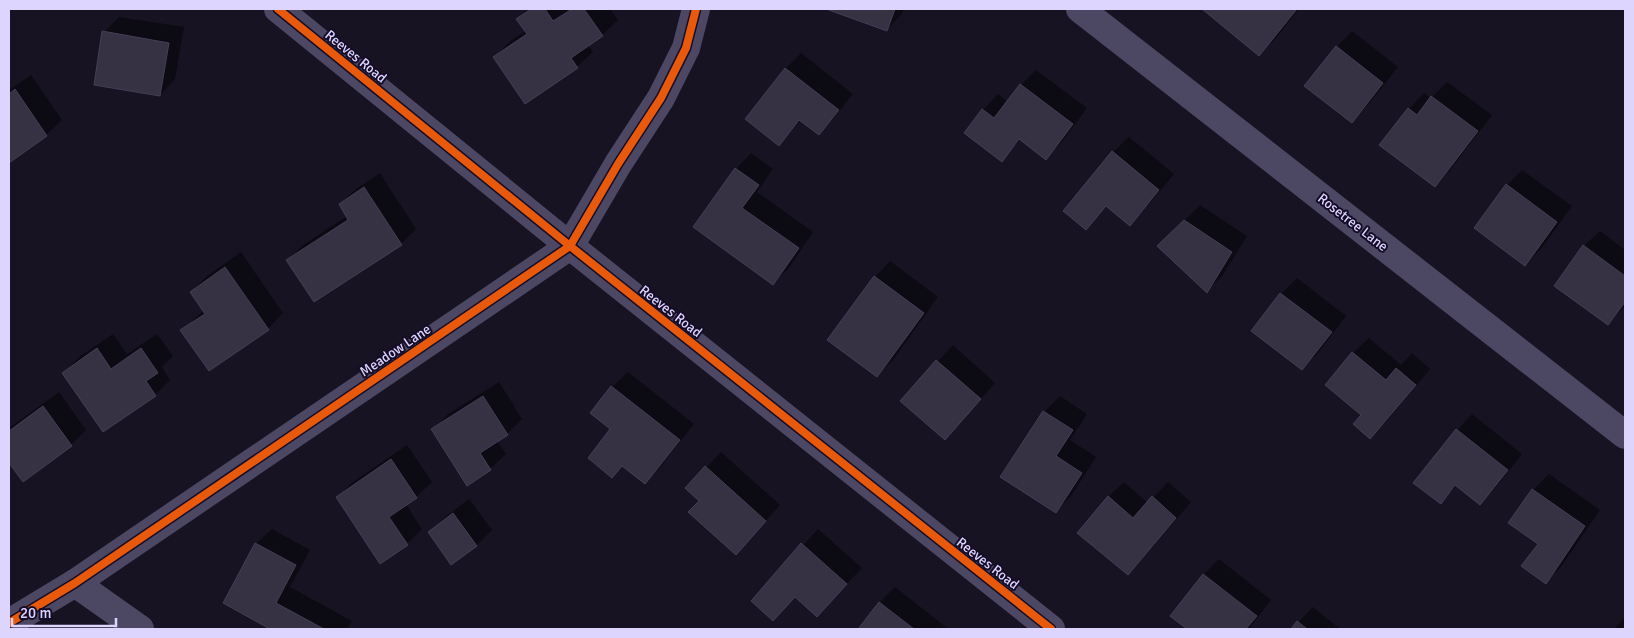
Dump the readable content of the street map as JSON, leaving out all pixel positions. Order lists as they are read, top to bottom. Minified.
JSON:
{"streets":{"street":["Reeves Road","Rosetree Lane","Meadow Lane"]},"crossings":[["Reeves Road","Meadow Lane"]],"scale_bar":"20 m"}
